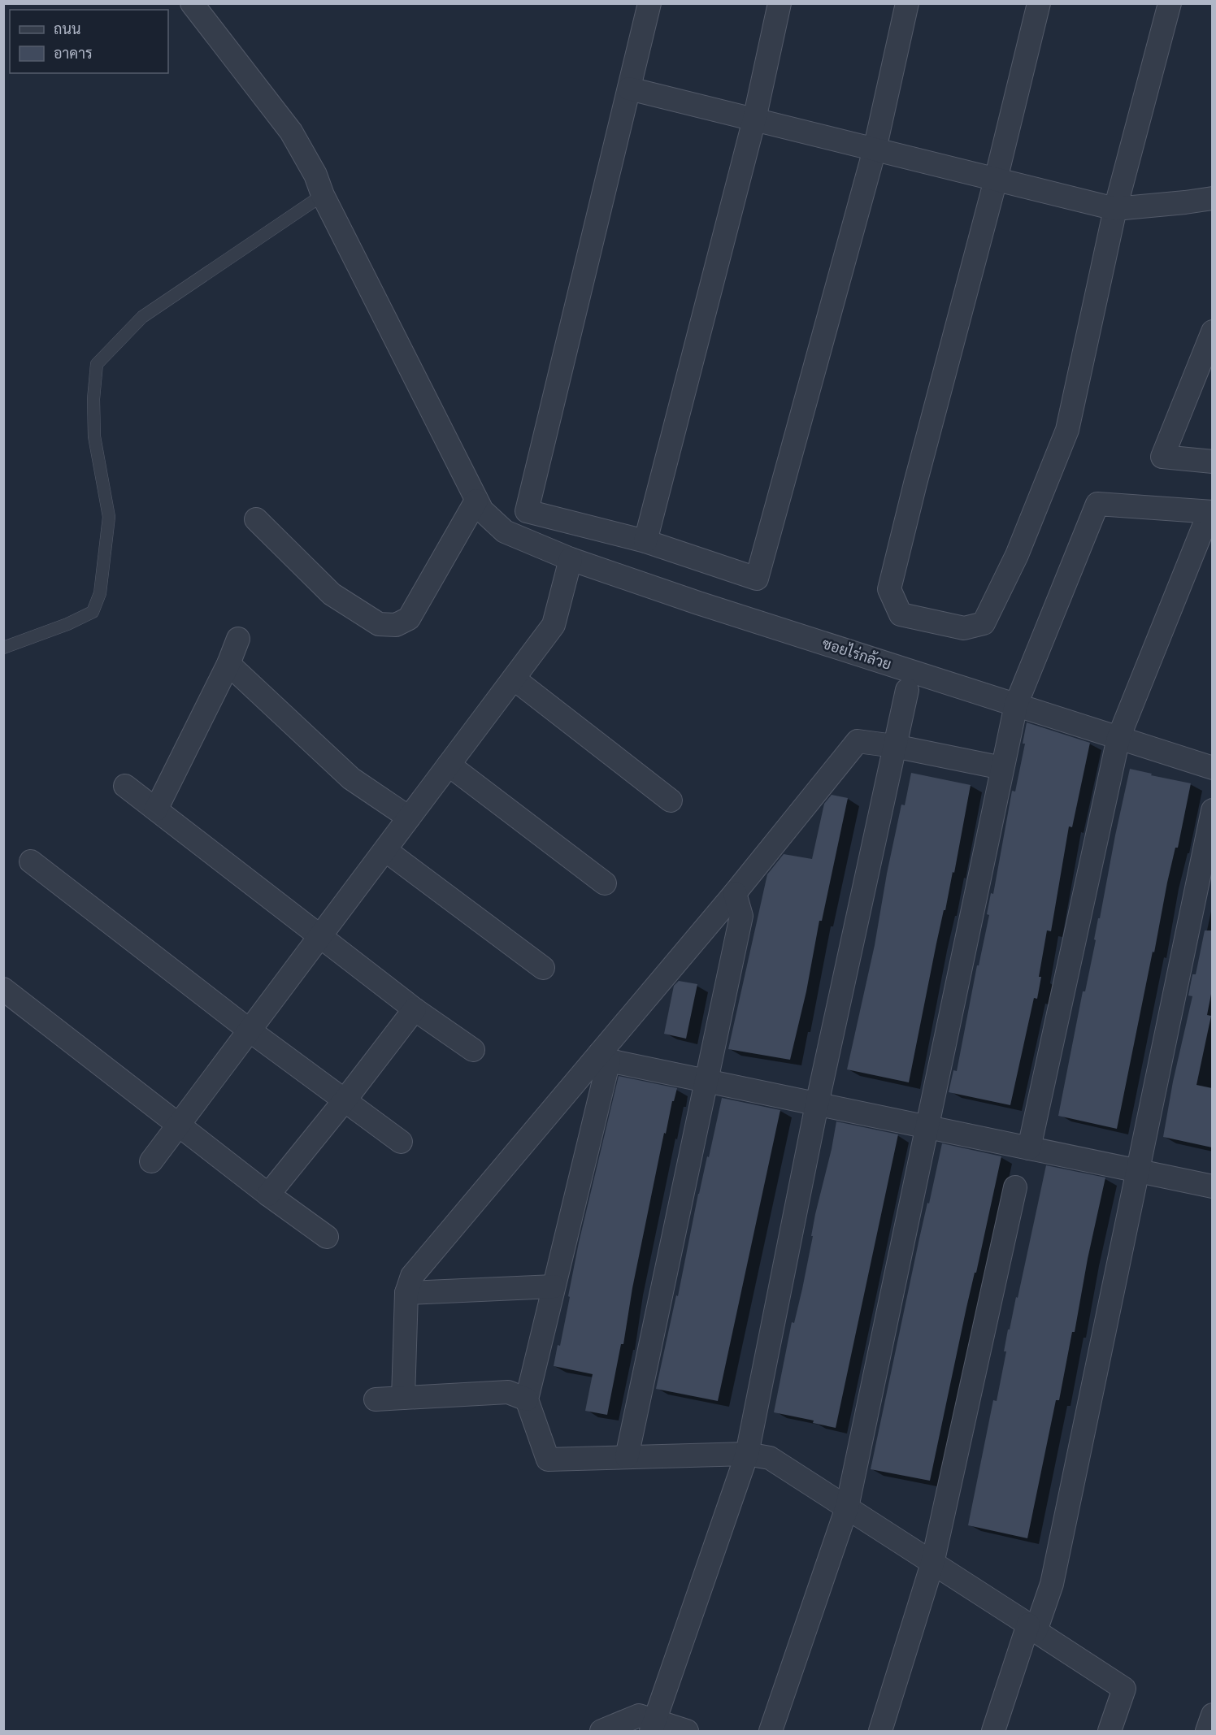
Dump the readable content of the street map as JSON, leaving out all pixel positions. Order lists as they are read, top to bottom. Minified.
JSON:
{"streets":{"street":["ซอยไร่กล้วย"]},"legend":["ถนน","อาคาร"]}
